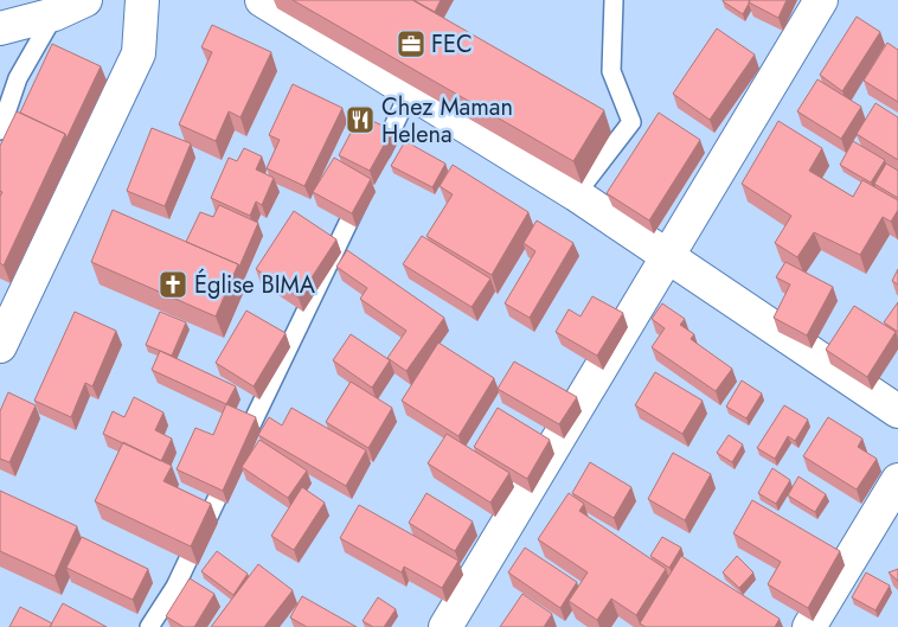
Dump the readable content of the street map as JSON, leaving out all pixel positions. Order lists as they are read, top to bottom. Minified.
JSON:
{"places":{"office":["FEC"],"restaurant":["Chez Maman Helena"],"church":["Église BIMA"]}}
